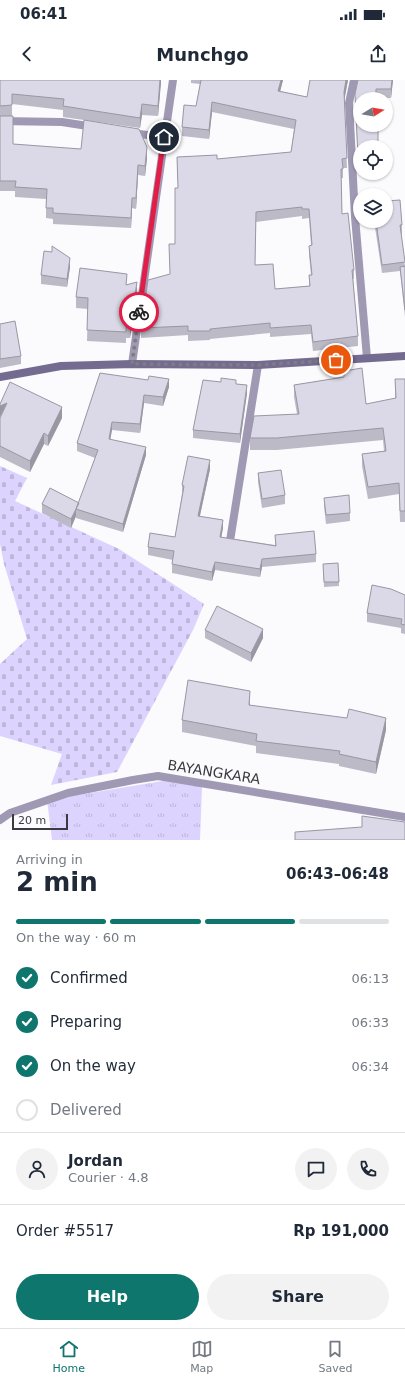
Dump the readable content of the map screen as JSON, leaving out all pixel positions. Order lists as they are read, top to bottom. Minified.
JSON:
{"streets":{"street":["BAYANGKARA"]},"scale_bar":"20 m","north":"right","page":{"status":"06:41","header":"Munchgo","scale":"20 m","heading":["2 min","Arriving in","06:43–06:48"],"panel":["Jordan","Courier · 4.8","Order #5517","Rp 191,000"],"bar":"On the way · 60 m","list":[["Confirmed","06:13"],["Preparing","06:33"],["On the way","06:34"],"Delivered"],"buttons":["Help","Share"],"tabs":["Home","Map","Saved"]}}
